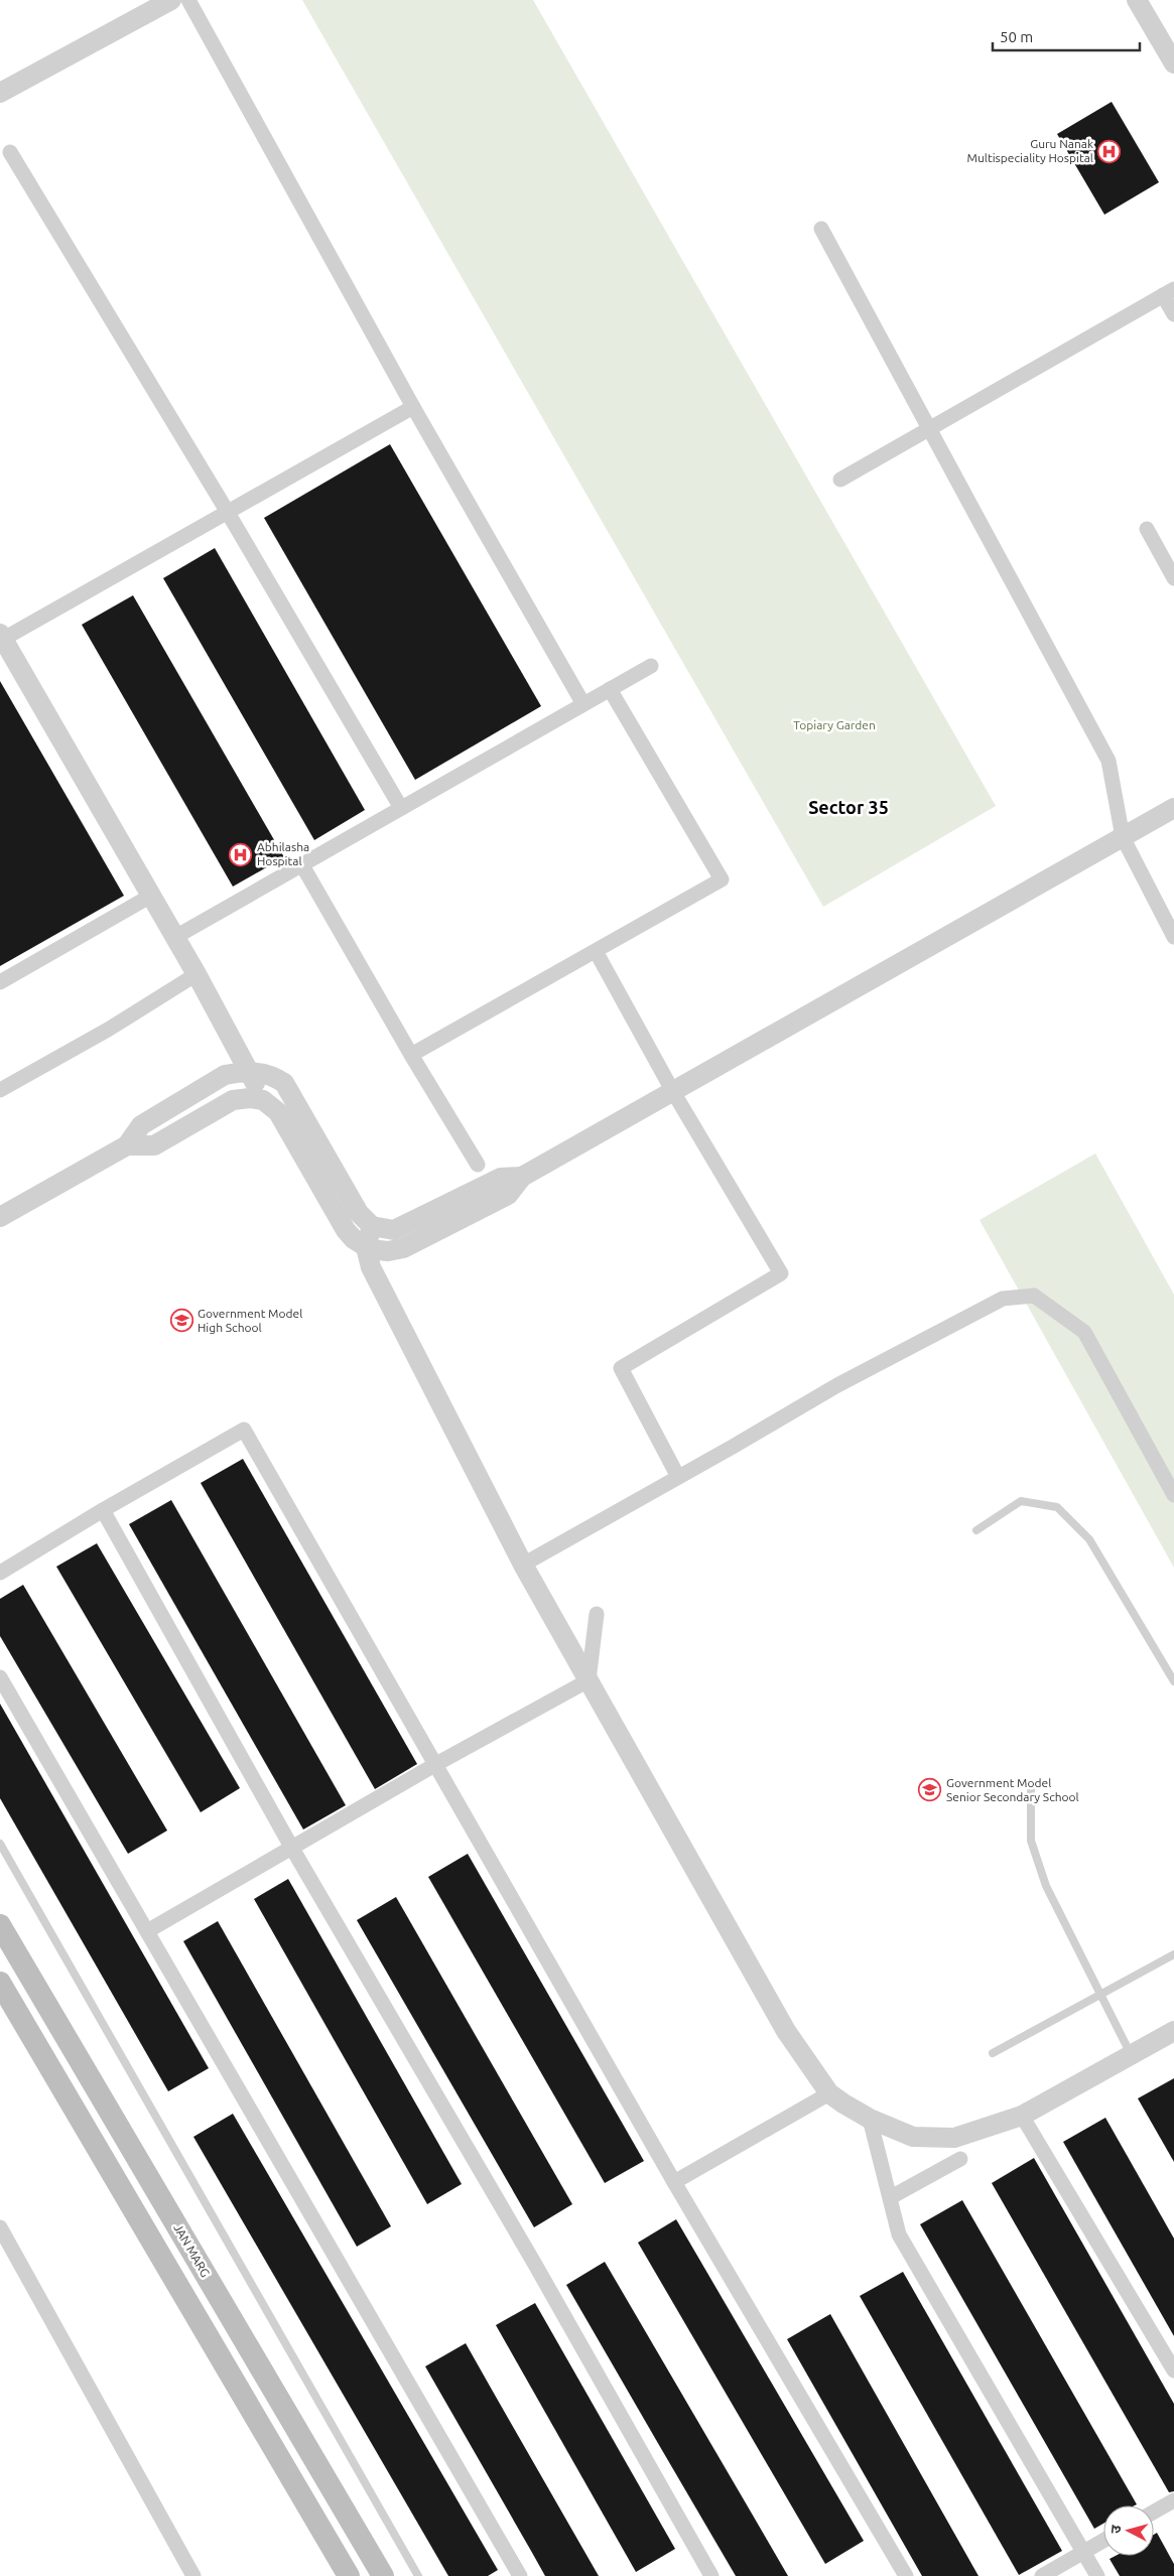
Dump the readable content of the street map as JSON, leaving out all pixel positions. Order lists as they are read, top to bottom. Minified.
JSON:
{"streets":{"main road":["JAN MARG"]},"districts":["Sector 35"],"parks":["Topiary Garden"],"places":{"hospital":["Guru Nanak Multispeciality Hospital","Abhilasha Hospital"],"school or university":["Government Model High School","Government Model Senior Secondary School"]},"scale_bar":"50 m","north":"left"}
